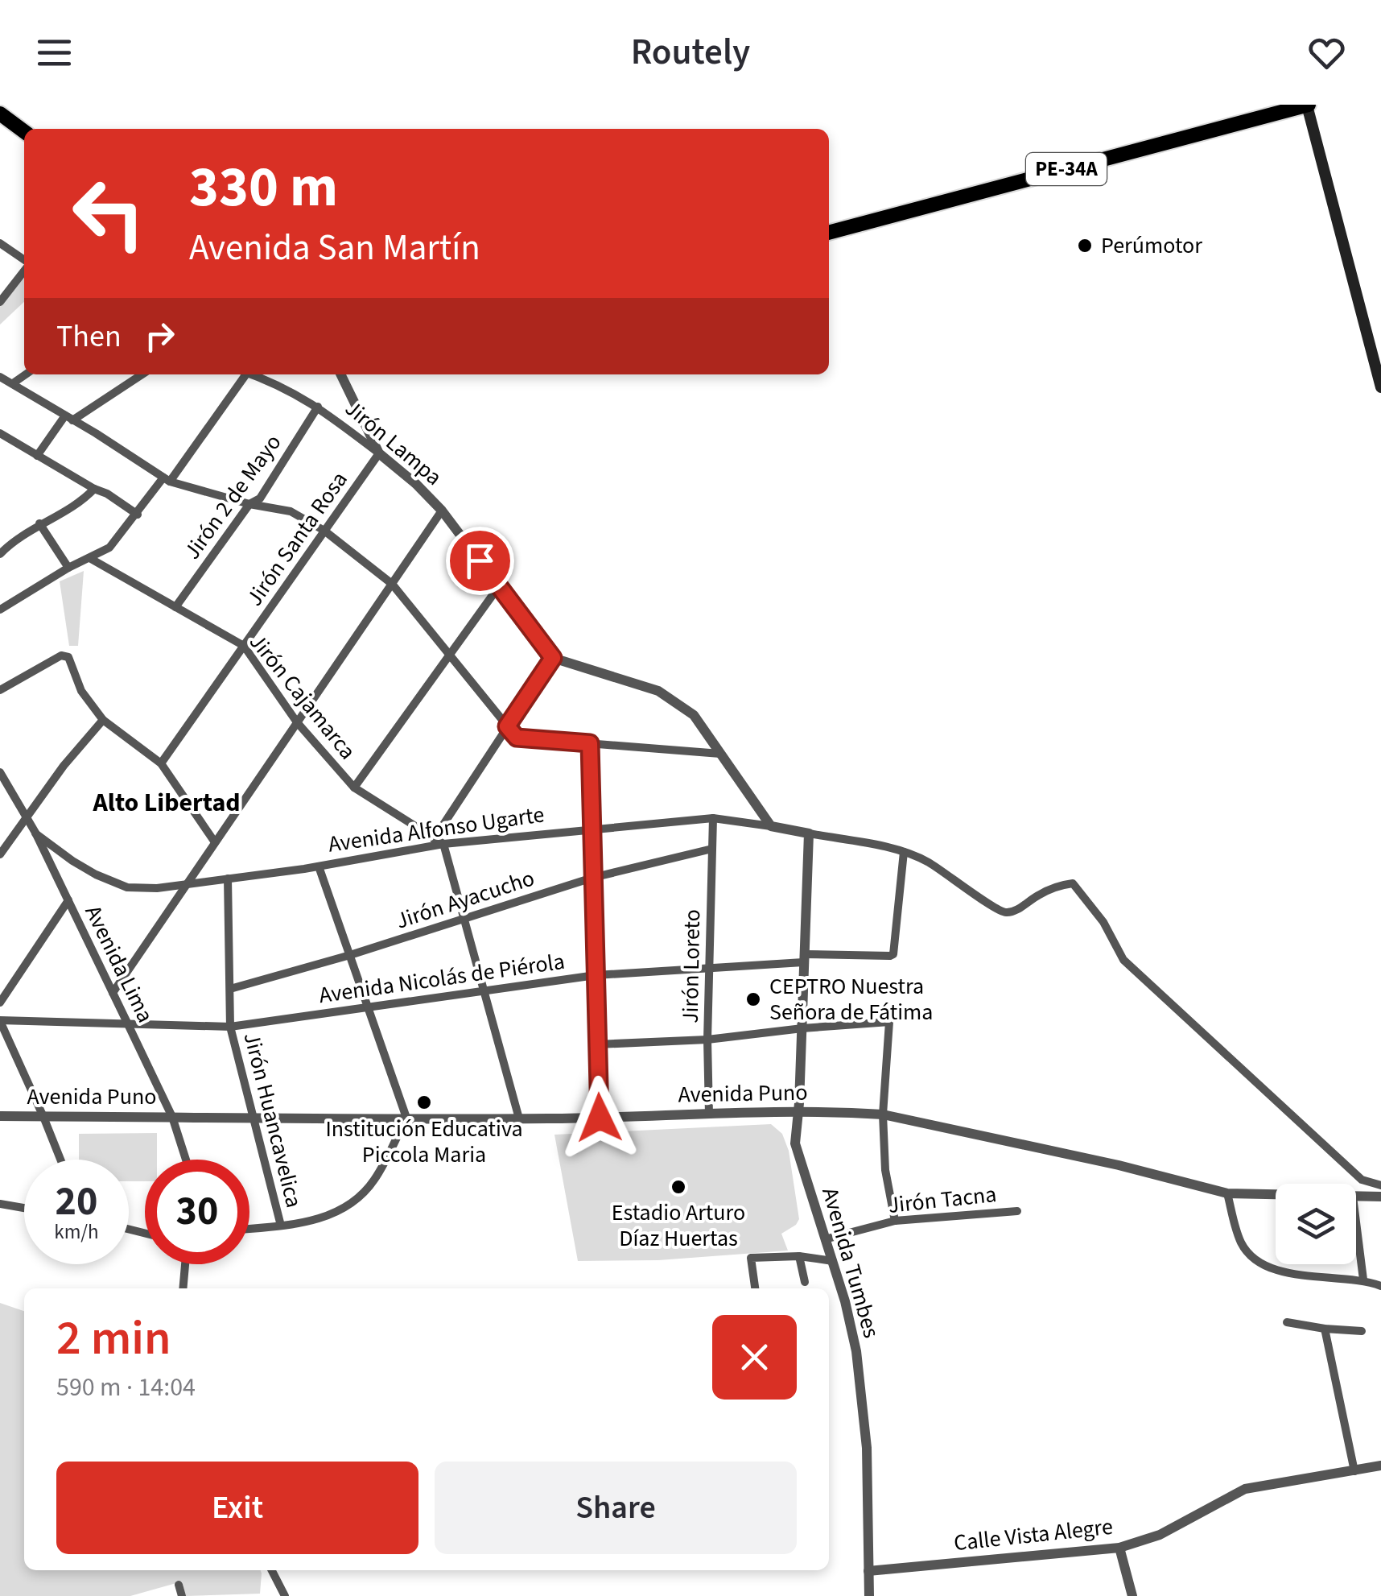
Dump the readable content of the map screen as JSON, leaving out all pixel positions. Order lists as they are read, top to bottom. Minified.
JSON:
{"streets":{"highway":["PE-34A"],"street":["Jirón Lampa","Jirón 2 de Mayo","Jirón Santa Rosa","Jirón Cajamarca","Avenida Alfonso Ugarte","Jirón Ayacucho","Avenida Lima","Jirón Loreto","Avenida Nicolás de Piérola","Avenida Puno","Jirón Huancavelica","Jirón Tacna","Avenida Tumbes","Calle Vista Alegre"]},"crossings":[["Jirón Lampa","Jirón 2 de Mayo"],["Jirón Lampa","Jirón Santa Rosa"],["Jirón 2 de Mayo","Jirón Cajamarca"],["Jirón Santa Rosa","Jirón Cajamarca"],["Jirón Cajamarca","Avenida Alfonso Ugarte"],["Avenida Alfonso Ugarte","Avenida Lima"],["Avenida Alfonso Ugarte","Jirón Loreto"],["Avenida Alfonso Ugarte","Avenida Nicolás de Piérola"],["Avenida Alfonso Ugarte","Jirón Huancavelica"],["Avenida Alfonso Ugarte","Avenida Tumbes"],["Jirón Ayacucho","Jirón Loreto"],["Jirón Ayacucho","Jirón Huancavelica"],["Avenida Lima","Avenida Nicolás de Piérola"],["Avenida Lima","Avenida Puno"],["Jirón Loreto","Avenida Nicolás de Piérola"],["Jirón Loreto","Avenida Puno"],["Avenida Nicolás de Piérola","Jirón Huancavelica"],["Avenida Nicolás de Piérola","Avenida Tumbes"],["Avenida Puno","Jirón Huancavelica"],["Avenida Puno","Avenida Tumbes"],["Jirón Tacna","Avenida Tumbes"],["Avenida Tumbes","Calle Vista Alegre"]],"districts":["Alto Libertad"],"places":["Perúmotor","CEPTRO Nuestra Señora de Fátima","Institución Educativa Piccola Maria","Estadio Arturo Díaz Huertas"],"page":{"header":"Routely","turn":["330 m","Avenida San Martín"],"then":"Then","speed":"20 km/h","limit":"30","heading":["2 min","590 m · 14:04"],"buttons":["Exit","Share"]}}
